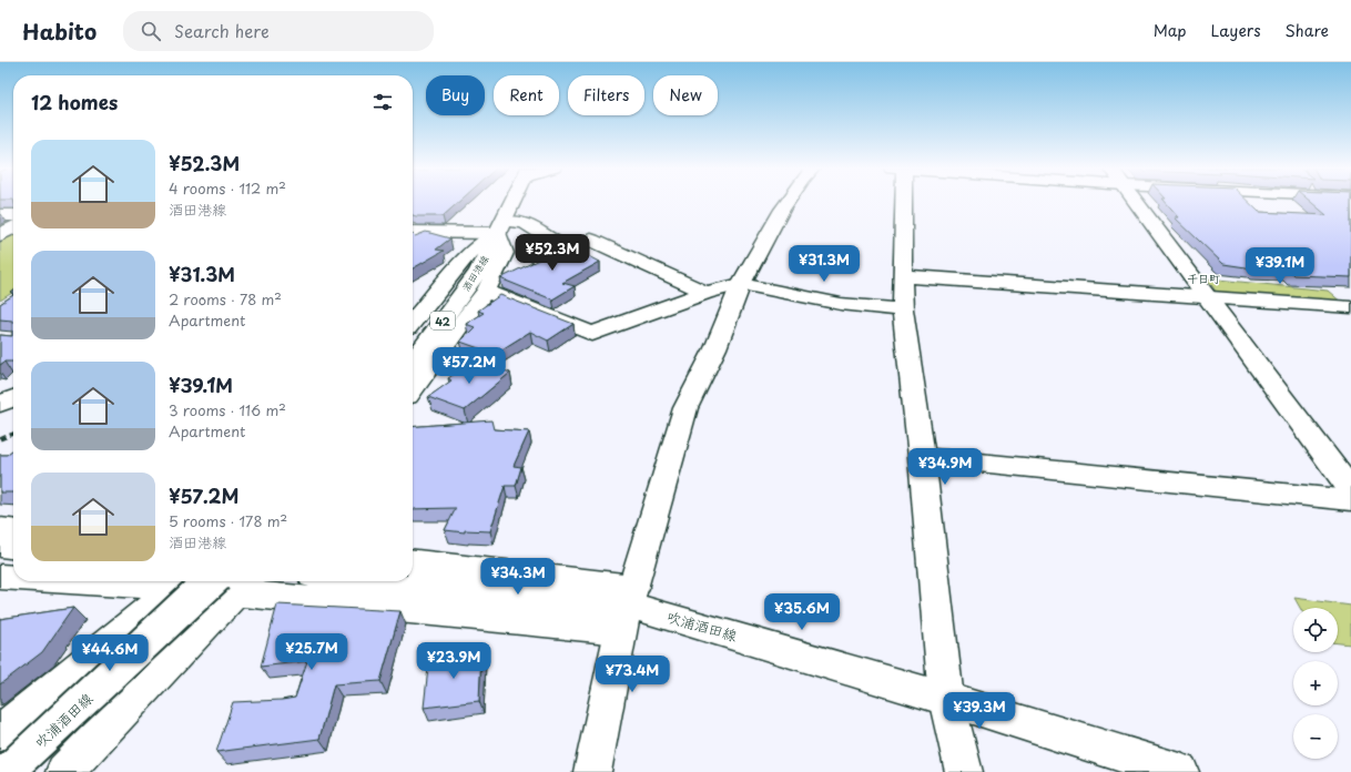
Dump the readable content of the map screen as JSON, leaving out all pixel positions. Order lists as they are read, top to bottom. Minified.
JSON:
{"streets":{"street":["酒田港線","42","吹浦酒田線"]},"districts":["千日町"],"page":{"header":"Habito","search":"Search here","nav":["Map","Layers","Share"],"chip":["Buy","Rent","Filters","New"],"heading":"12 homes","list":[{"name":"¥52.3M","note":"4 rooms · 112 m² · 酒田港線"},{"name":"¥31.3M","note":"2 rooms · 78 m² · Apartment"},{"name":"¥39.1M","note":"3 rooms · 116 m² · Apartment"},{"name":"¥57.2M","note":"5 rooms · 178 m² · 酒田港線"}],"price":["¥52.3M","¥31.3M","¥39.1M","¥57.2M","¥34.9M","¥34.3M","¥35.6M","¥25.7M","¥44.6M","¥23.9M","¥73.4M","¥39.3M"],"map_buttons":["+","−"]}}
